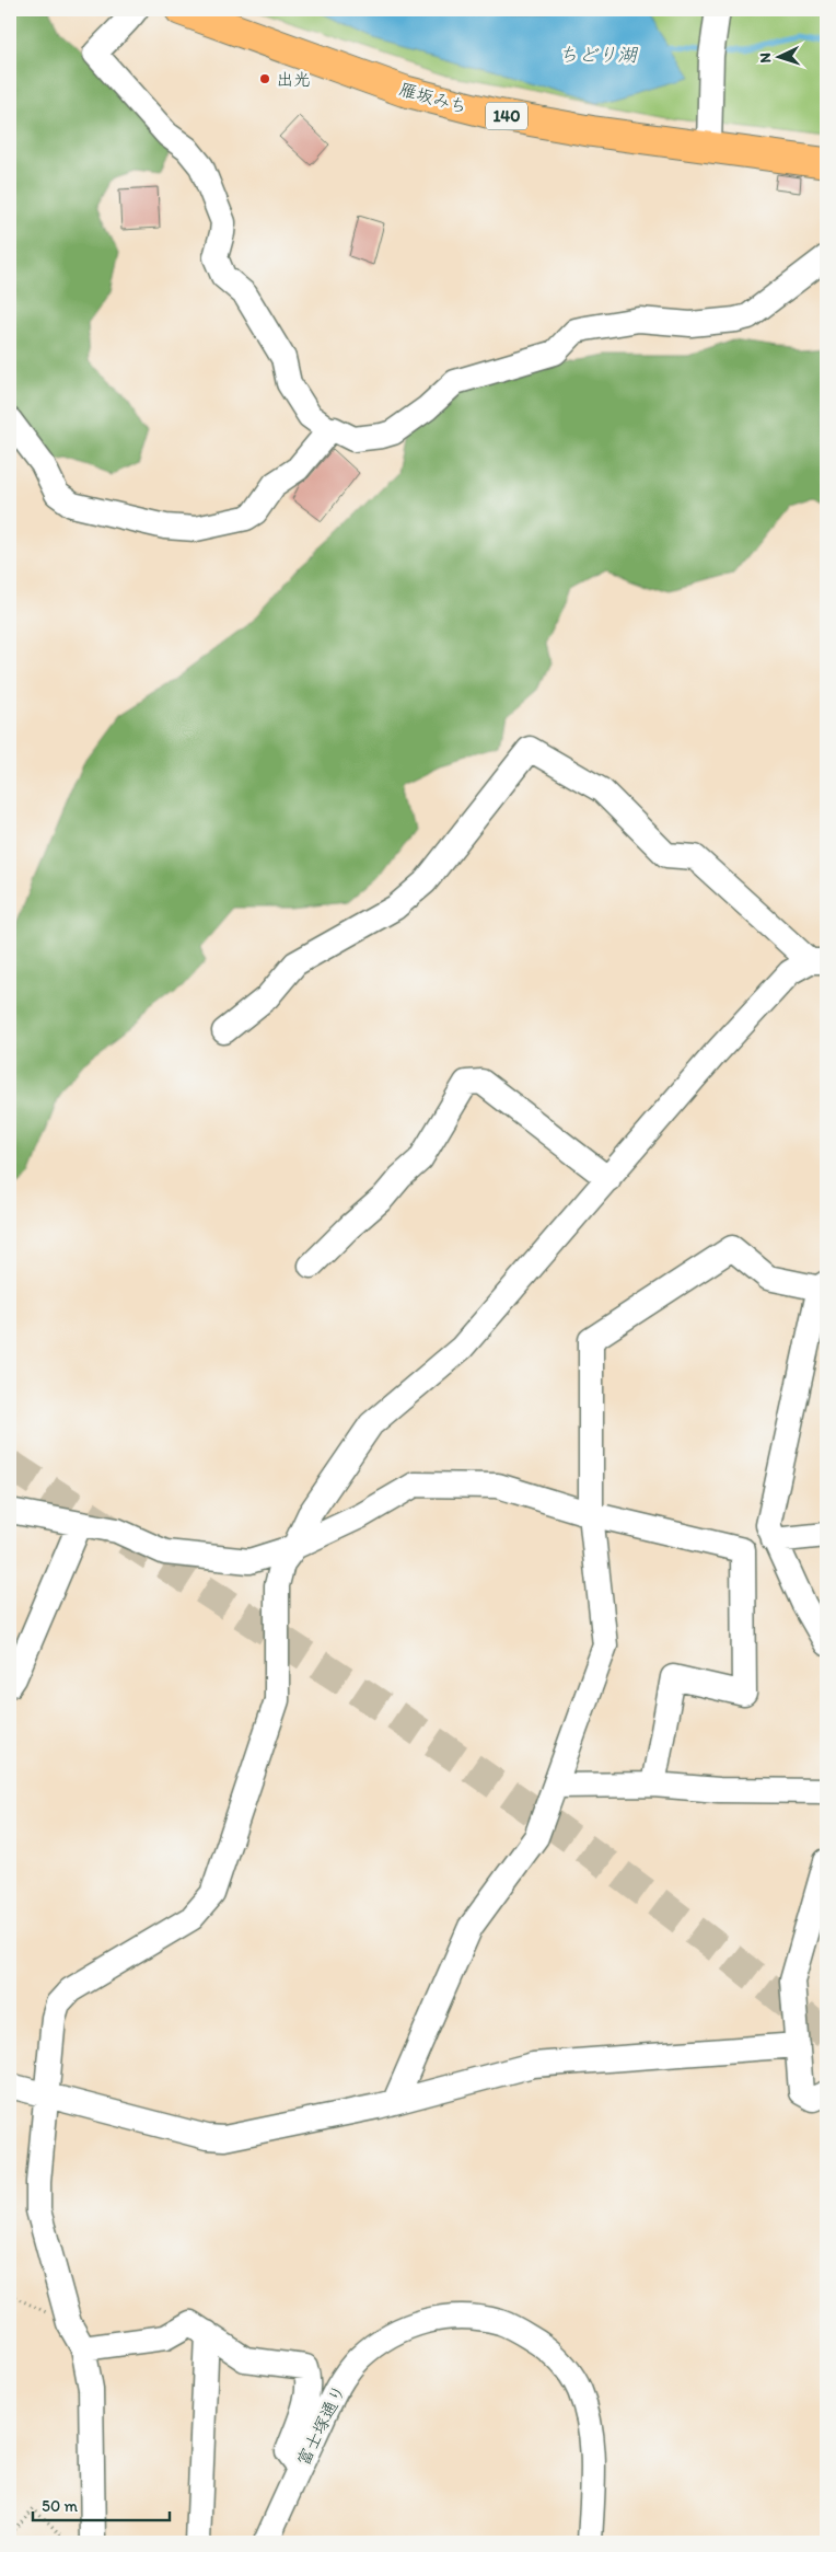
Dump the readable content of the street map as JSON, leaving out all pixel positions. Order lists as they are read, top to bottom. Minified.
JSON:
{"streets":{"highway":["雁坂みち","140"],"street":["富士塚通り"]},"water":["ちどり湖"],"places":["出光"],"scale_bar":"50 m","north":"left"}
